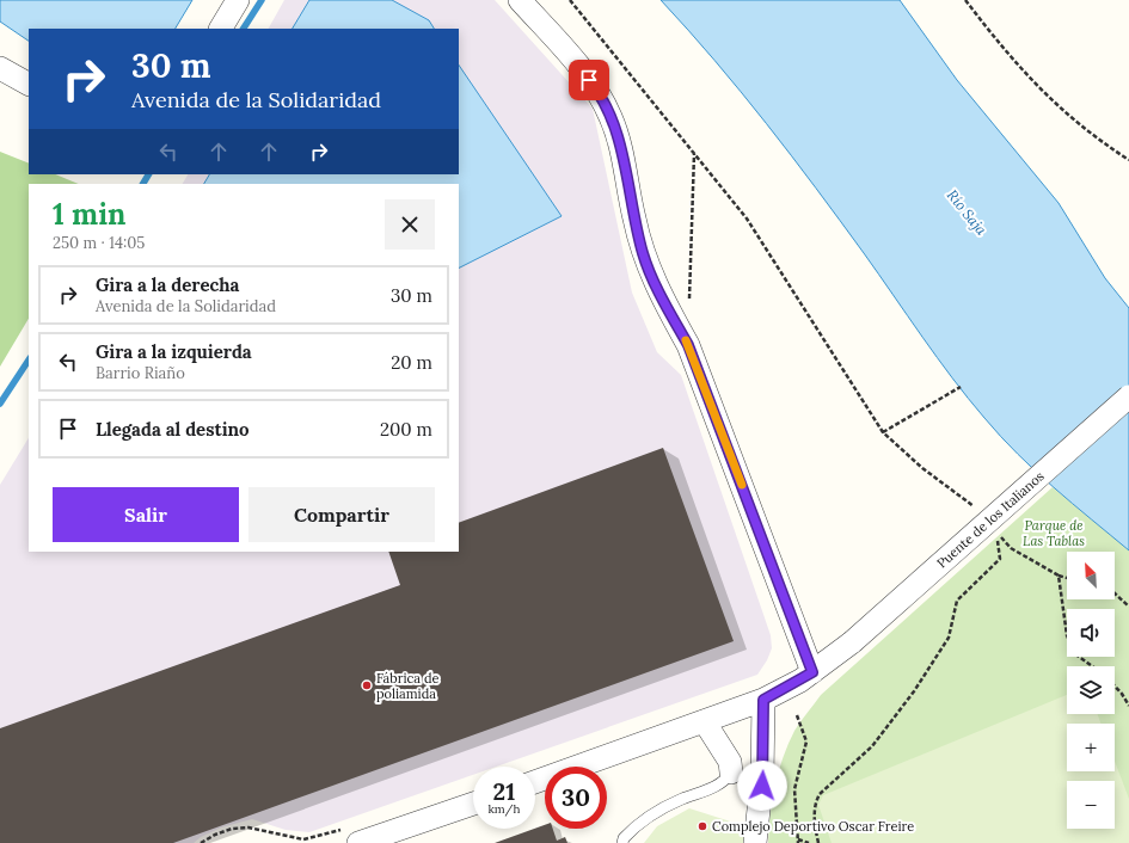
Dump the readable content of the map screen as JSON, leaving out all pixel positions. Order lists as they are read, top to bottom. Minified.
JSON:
{"streets":{"street":["Puente de los Italianos"]},"water":["Río Saja"],"parks":["Parque de Las Tablas"],"places":["Fábrica de poliamida","Complejo Deportivo Oscar Freire"],"north":"top left","page":{"turn":["30 m","Avenida de la Solidaridad"],"heading":["1 min","250 m · 14:05"],"list":[{"name":"Gira a la derecha","note":"Avenida de la Solidaridad","value":"30 m"},{"name":"Gira a la izquierda","note":"Barrio Riaño","value":"20 m"},{"name":"Llegada al destino","value":"200 m"}],"buttons":["Salir","Compartir"],"map_buttons":["+","−"],"speed":"21 km/h","limit":"30"}}
